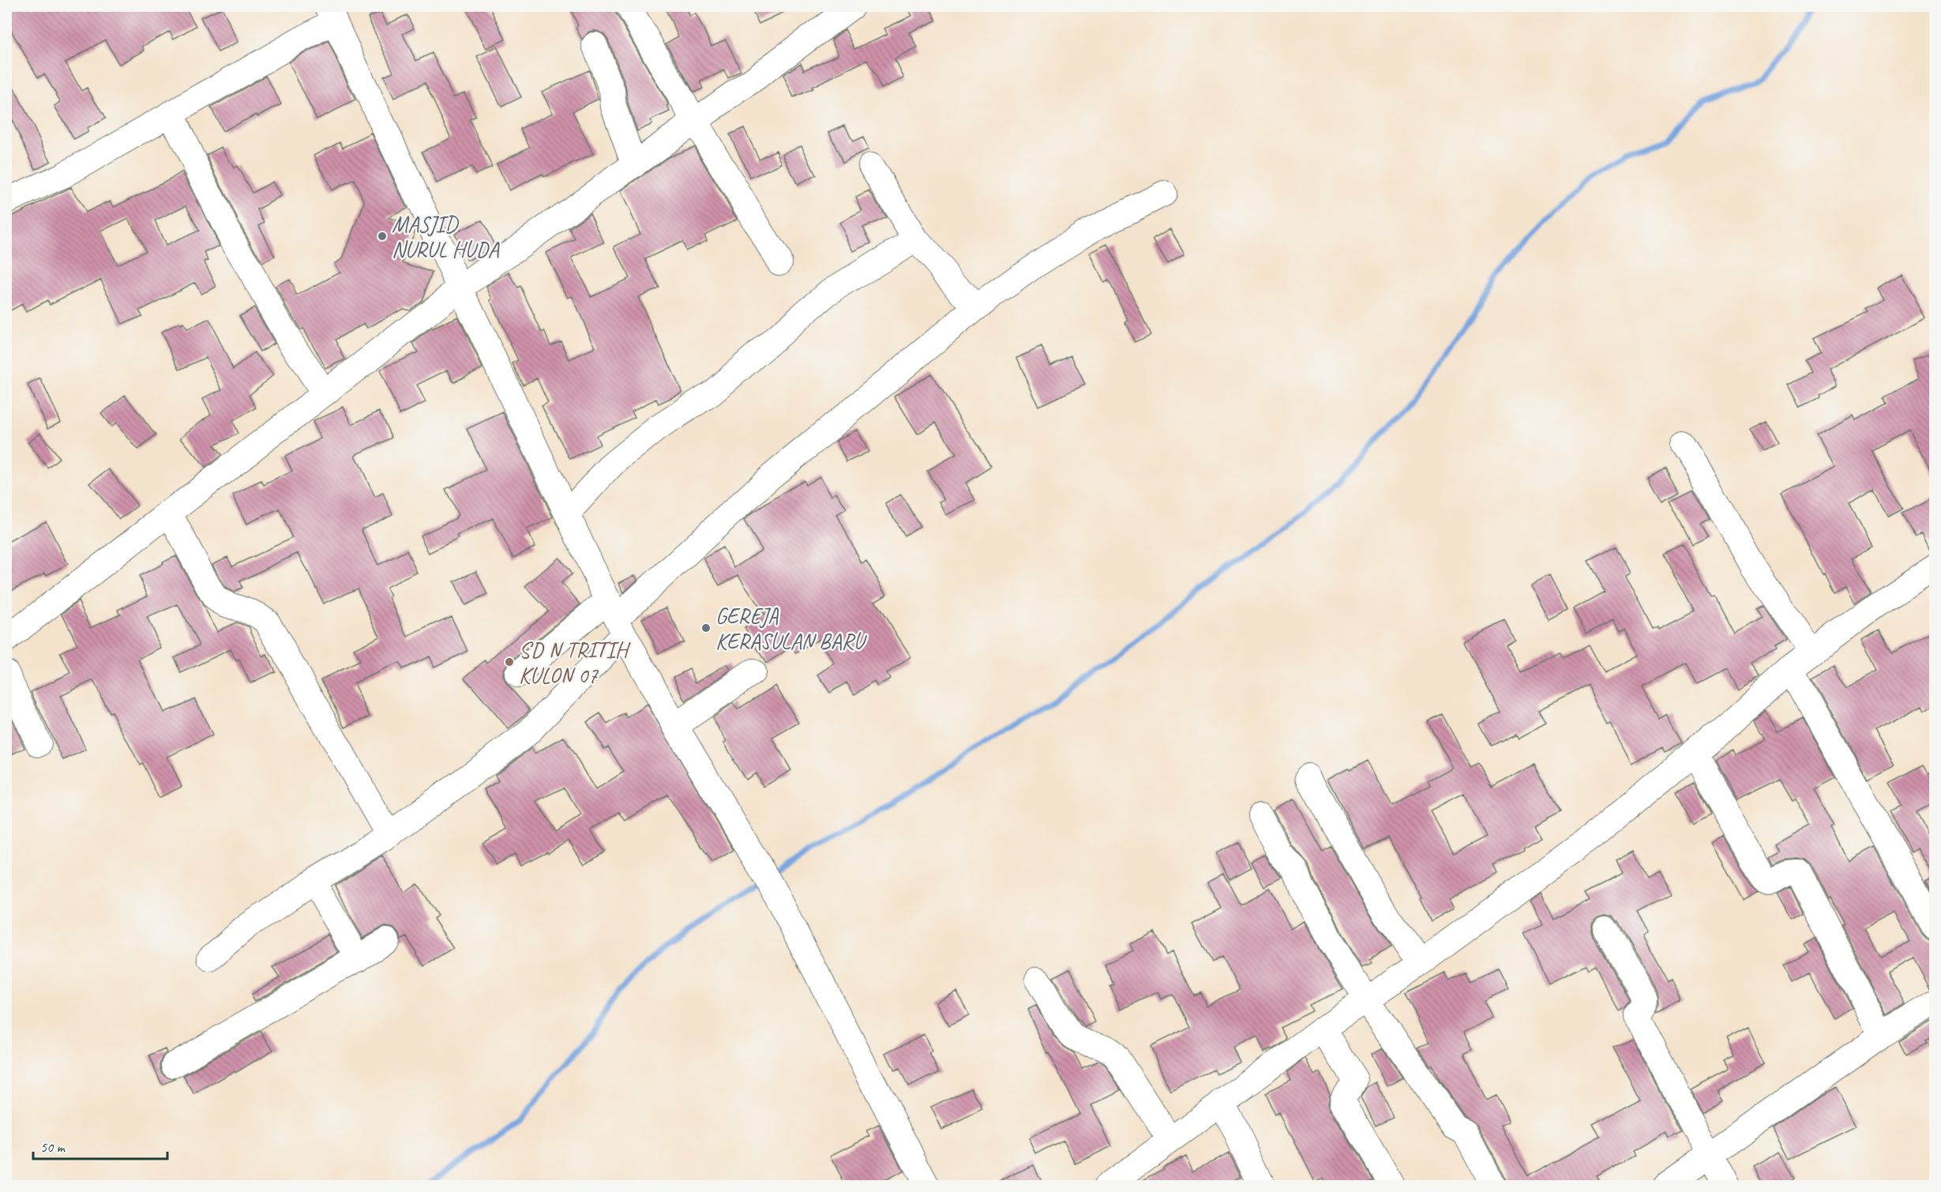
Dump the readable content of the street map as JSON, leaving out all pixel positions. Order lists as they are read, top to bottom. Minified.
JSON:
{"places":["MASJID NURUL HUDA","GEREJA KERASULAN BARU","SD N TRITIH KULON 07"],"scale_bar":"50 m"}
